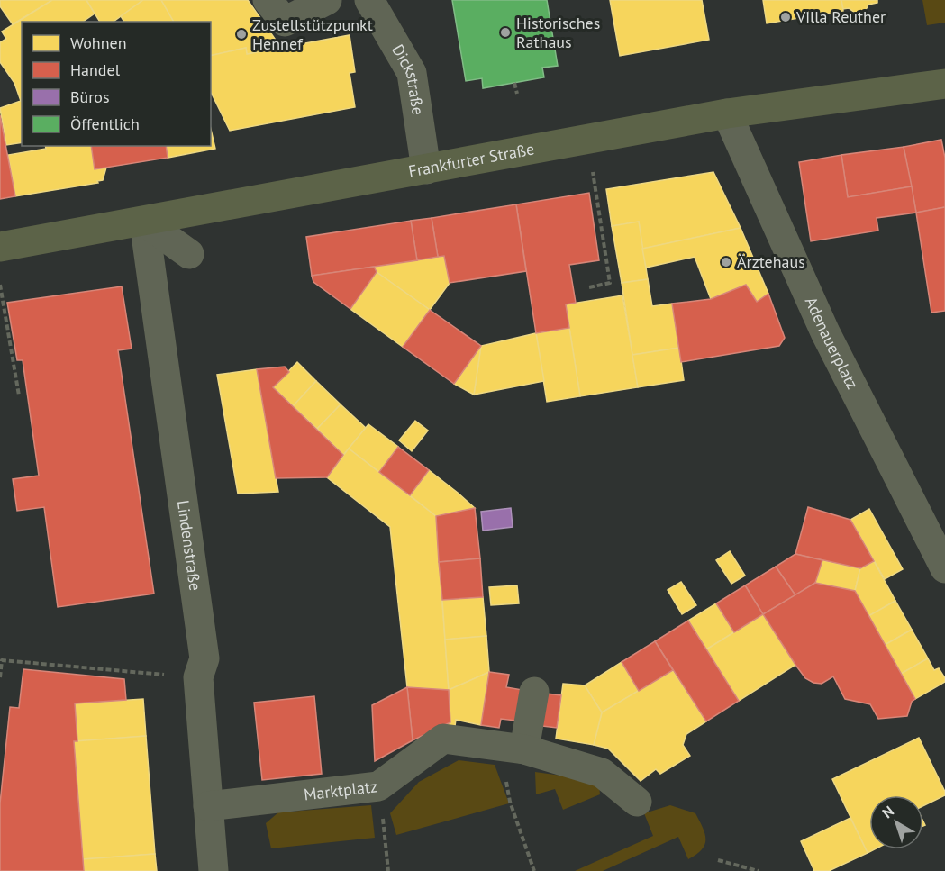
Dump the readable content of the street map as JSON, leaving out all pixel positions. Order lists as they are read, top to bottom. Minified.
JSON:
{"streets":{"main road":["Frankfurter Straße"],"street":["Dickstraße","Adenauerplatz","Lindenstraße","Marktplatz"]},"crossings":[["Dickstraße","Frankfurter Straße"],["Frankfurter Straße","Adenauerplatz"],["Frankfurter Straße","Lindenstraße"],["Lindenstraße","Marktplatz"]],"places":["Villa Reuther","Historisches Rathaus","Zustellstützpunkt Hennef","Ärztehaus"],"legend":["Wohnen","Handel","Büros","Öffentlich"],"north":"top left"}
